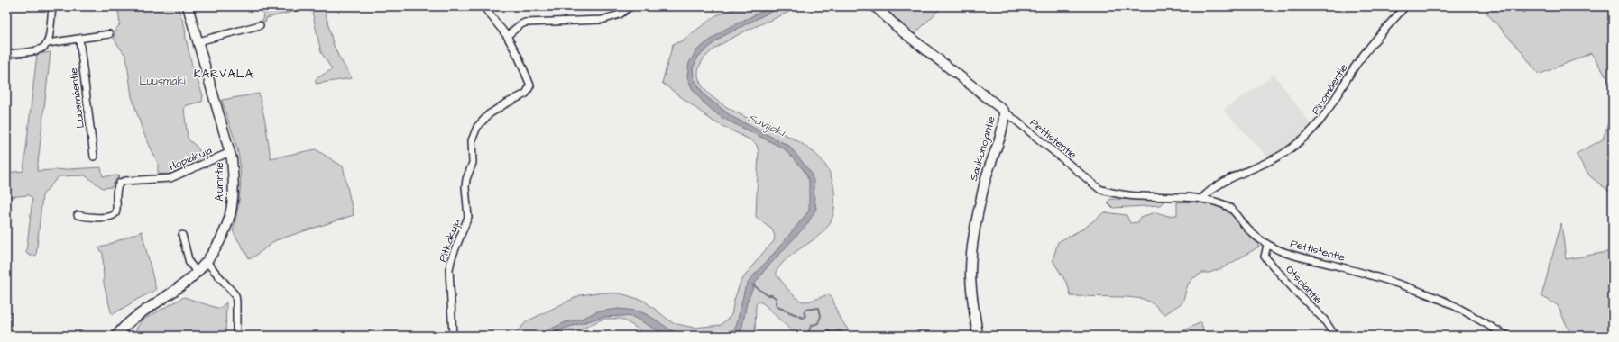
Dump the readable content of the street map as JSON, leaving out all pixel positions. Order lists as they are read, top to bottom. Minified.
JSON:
{"streets":{"street":["Pinomäentie","Luusmäentie","Pettistentie","Saukonojantie","Hopiakuja","Ajurintie","Pitkäkuja","Otsolantie"]},"crossings":[["Pinomäentie","Pettistentie"],["Pettistentie","Saukonojantie"],["Pettistentie","Otsolantie"],["Hopiakuja","Ajurintie"]],"districts":["KARVALA"],"water":["Savijoki"],"parks":["Luusmäki"]}
